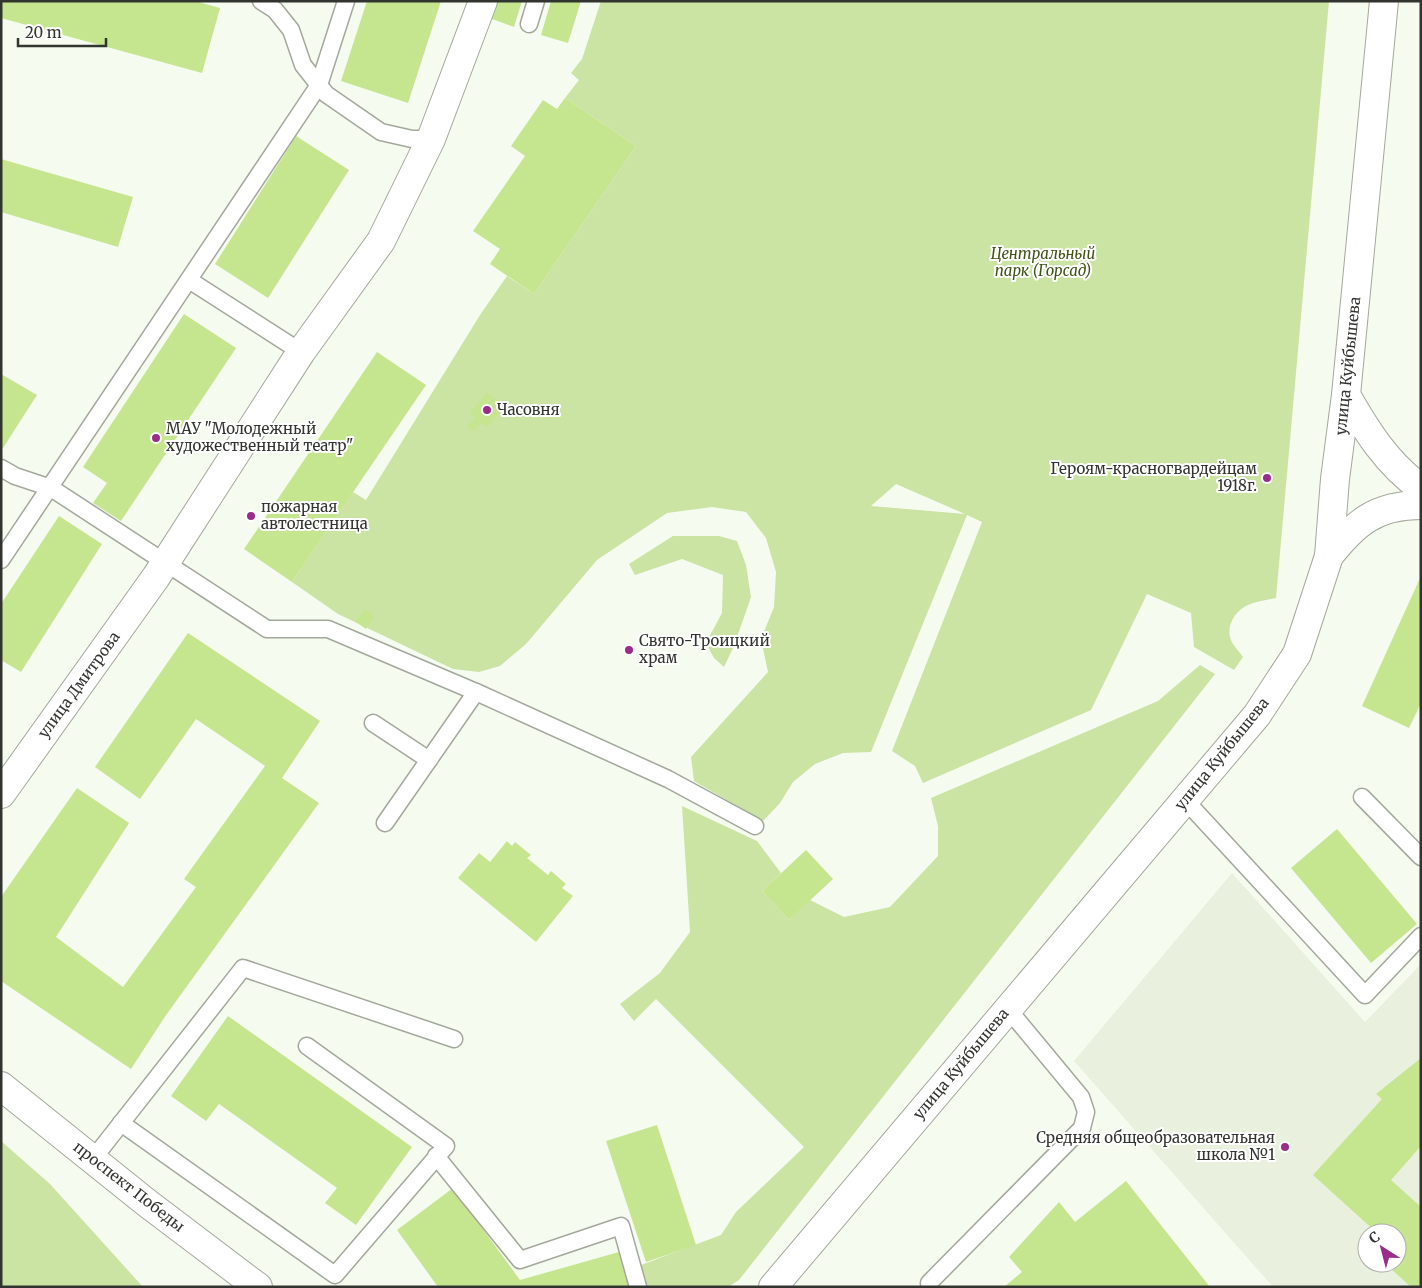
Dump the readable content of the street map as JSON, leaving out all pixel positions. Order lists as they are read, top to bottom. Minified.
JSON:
{"streets":{"street":["улица Куйбышева","улица Дмитрова","проспект Победы"]},"parks":["Центральный парк (Горсад)"],"places":["Часовня","МАУ \"Молодежный художественный театр\"","Героям-красногвардейцам 1918г.","пожарная автолестница","Свято-Троицкий храм","Средняя общеобразовательная школа №1"],"scale_bar":"20 m","north":"top left"}
